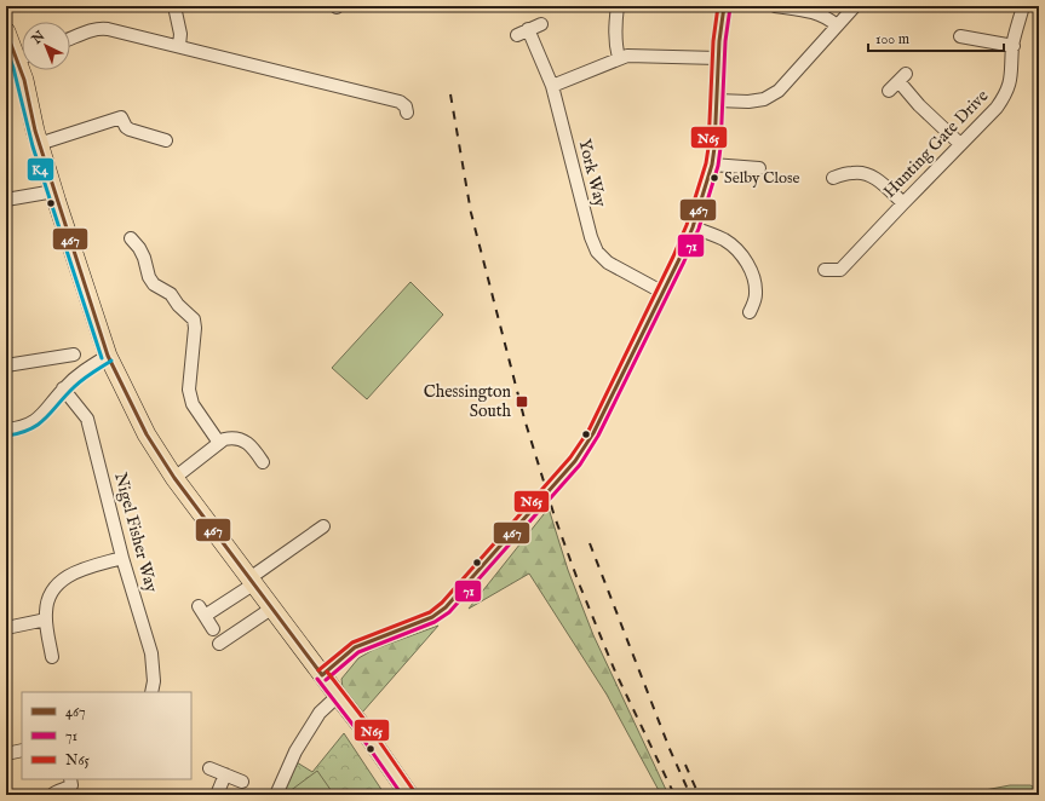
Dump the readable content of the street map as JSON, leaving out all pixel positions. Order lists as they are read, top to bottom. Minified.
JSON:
{"streets":{"street":["Hunting Gate Drive","York Way","Nigel Fisher Way"]},"places":{"other":["Selby Close"],"transit":["Chessington South"]},"lines":["transit line 467","transit line N65","transit line 71","transit line K4"],"legend":["467","71","N65"],"scale_bar":"100 m","north":"top left"}
